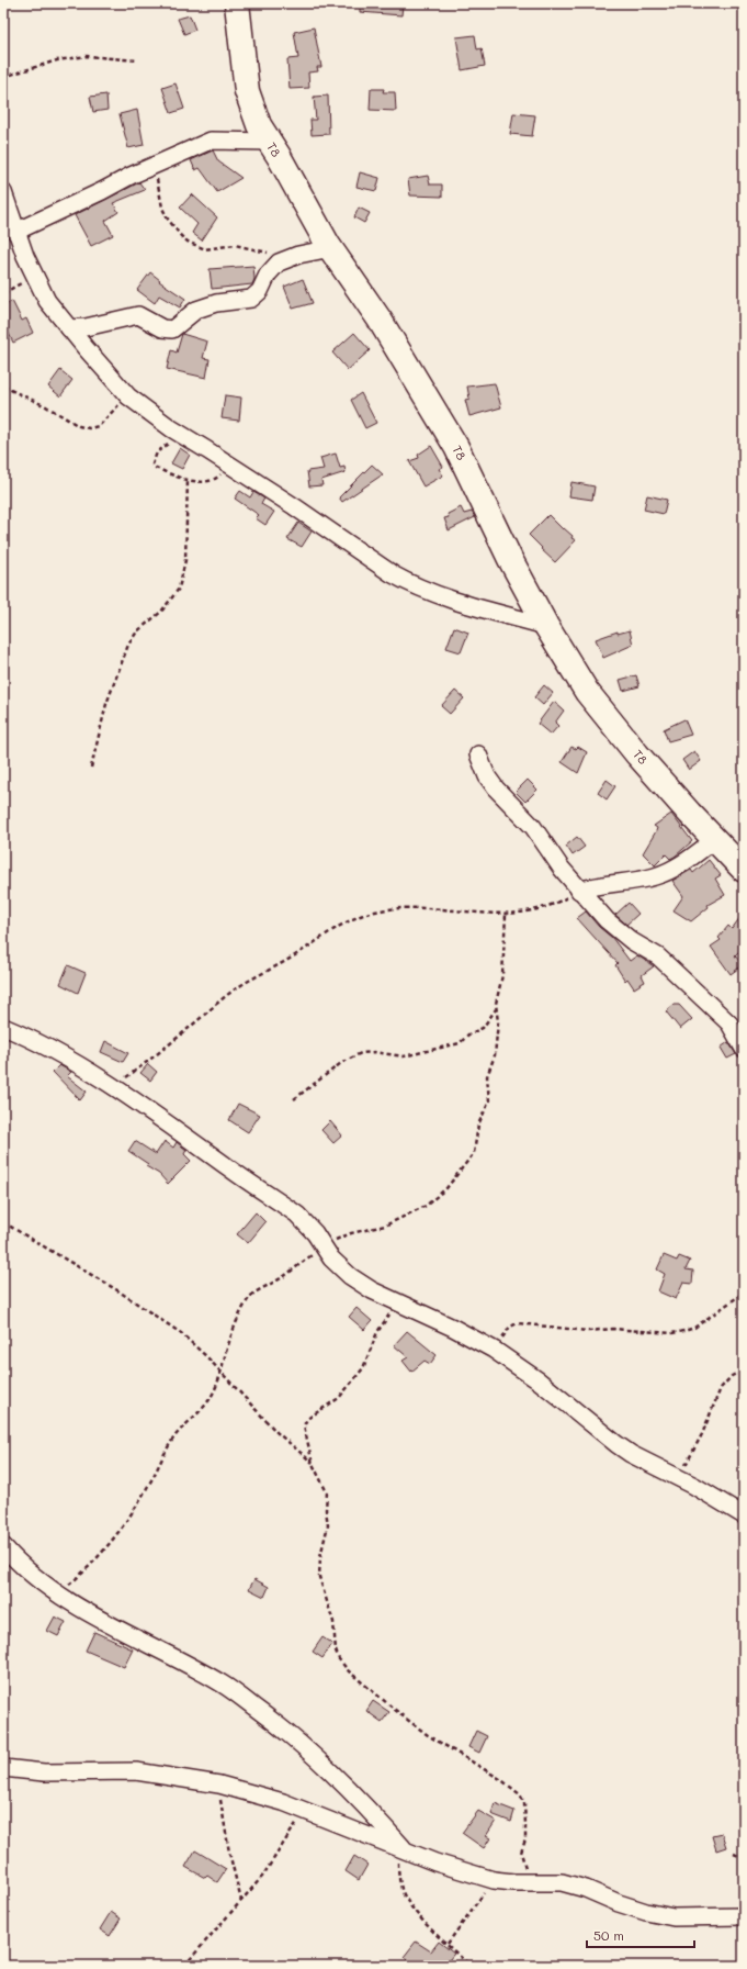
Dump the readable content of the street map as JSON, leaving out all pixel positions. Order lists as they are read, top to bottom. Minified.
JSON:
{"streets":{"street":["T8"]},"scale_bar":"50 m"}
